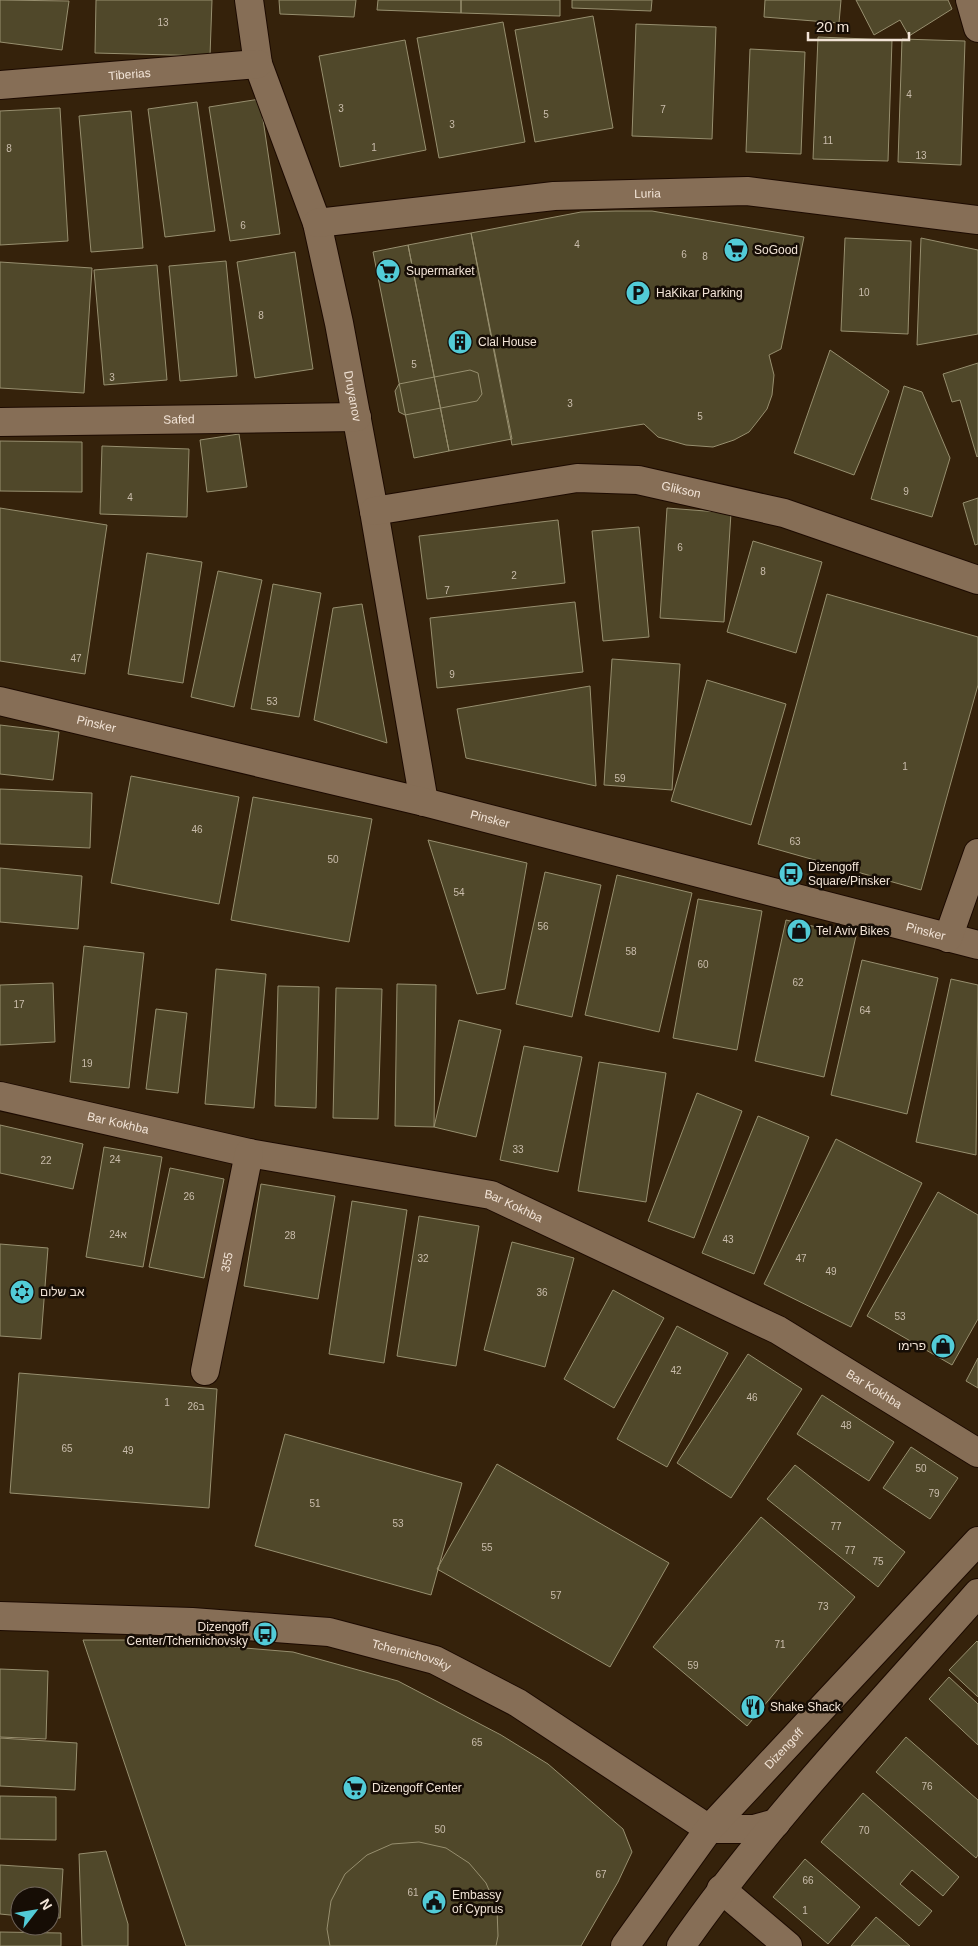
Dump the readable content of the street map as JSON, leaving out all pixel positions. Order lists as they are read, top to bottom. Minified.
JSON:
{"streets":{"street":["Tiberias","Luria","Druyanov","Safed","Glikson","Pinsker","Bar Kokhba","355","Tchernichovsky","Dizengoff"]},"crossings":[["Tiberias","Druyanov"],["Luria","Druyanov"],["Druyanov","Safed"],["Druyanov","Glikson"],["Druyanov","Pinsker"],["Bar Kokhba","355"],["Tchernichovsky","Dizengoff"]],"places":{"supermarket":["SoGood","Supermarket","Dizengoff Center"],"parking":["HaKikar Parking"],"building":["Clal House"],"bus stop":["Dizengoff Square/Pinsker","Dizengoff Center/Tchernichovsky"],"shop":["Tel Aviv Bikes","פרימו"],"synagogue":["אב שלום"],"restaurant":["Shake Shack"],"public building":["Embassy of Cyprus"]},"house_numbers":["13","4","3","7","5","3","11","1","8","13","6","4","6","8","10","8","5","3","3","5","9","4","6","8","2","7","47","9","53","1","59","46","63","50","54","56","58","60","62","17","64","19","33","24","22","26","24א","28","43","32","47","49","36","53","42","46","1","26ב","48","65","49","50","79","51","53","77","55","77","75","57","73","71","59","65","76","50","70","67","66","61","1"],"scale_bar":"20 m","north":"top right"}
